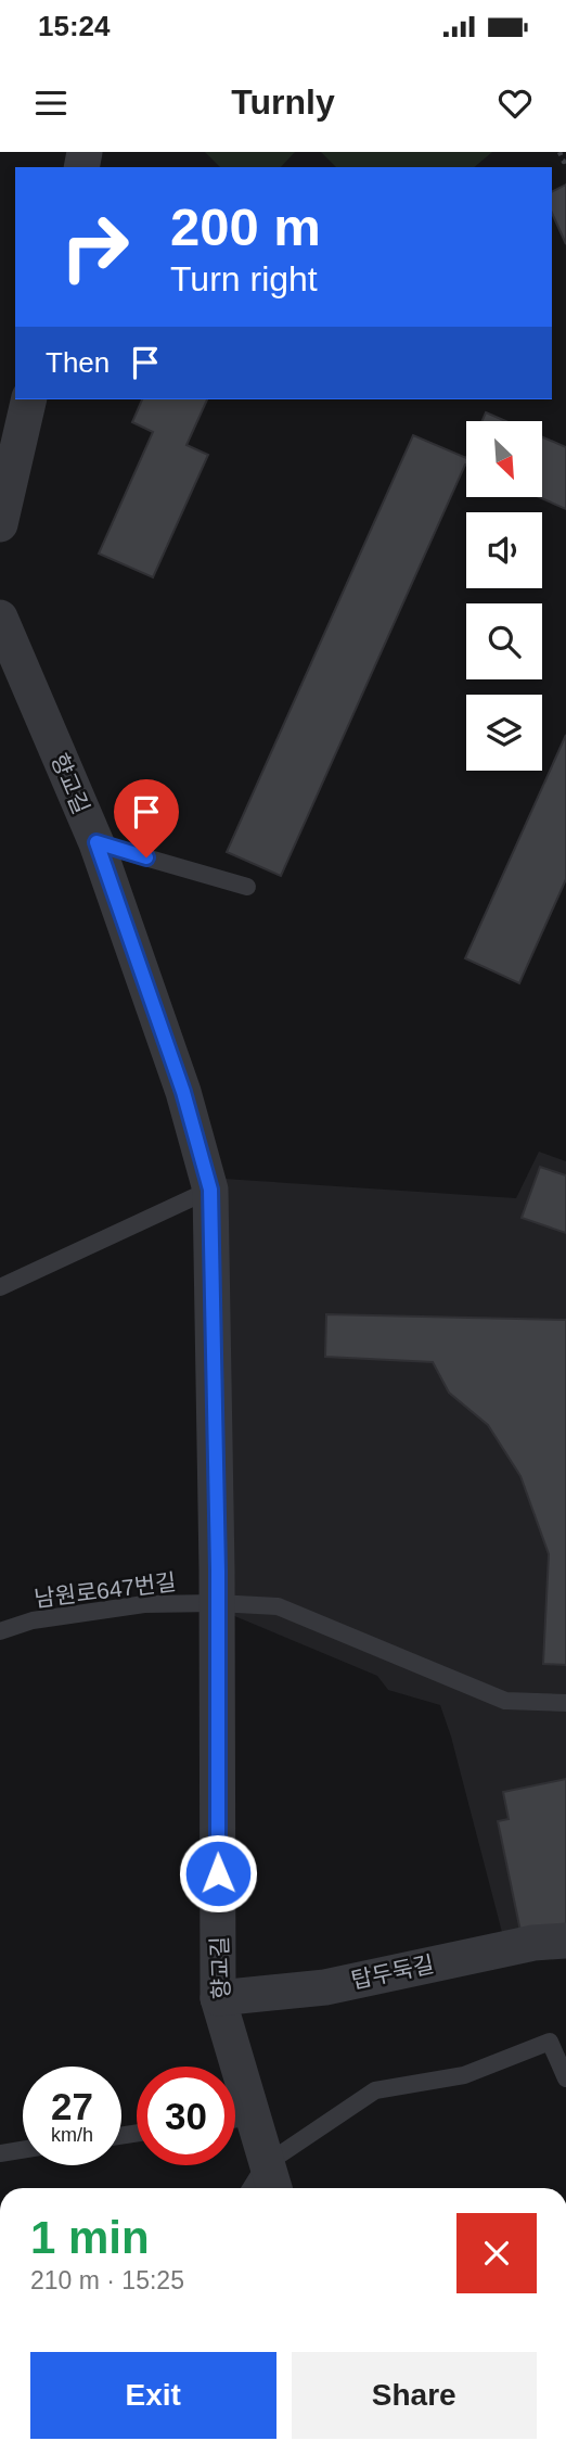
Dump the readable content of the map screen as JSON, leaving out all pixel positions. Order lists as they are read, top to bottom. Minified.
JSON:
{"streets":{"street":["향교길","탑두둑길"],"lane":["남원로647번길"]},"crossings":[["향교길","남원로647번길"],["향교길","탑두둑길"]],"north":"bottom right","page":{"status":"15:24","header":"Turnly","turn":["200 m","Turn right"],"then":"Then","speed":"27 km/h","limit":"30","heading":["1 min","210 m · 15:25"],"buttons":["Exit","Share"]}}
